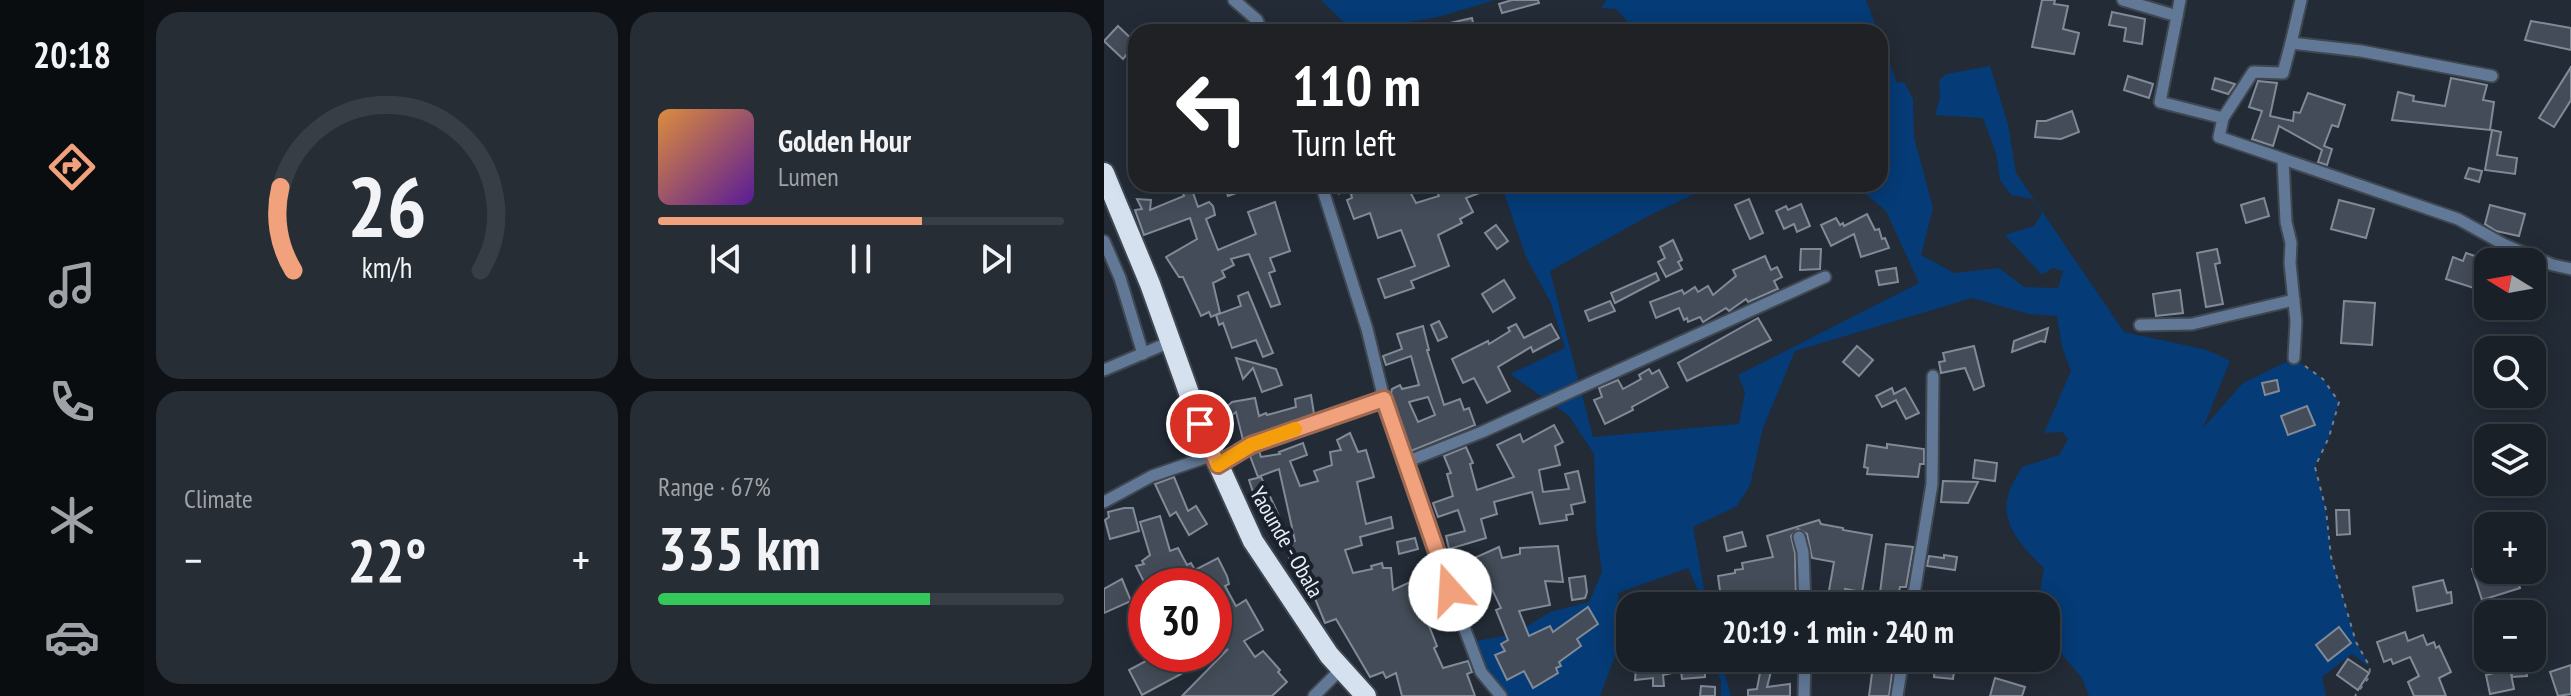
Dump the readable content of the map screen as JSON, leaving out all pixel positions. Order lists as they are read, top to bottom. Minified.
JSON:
{"streets":{"highway":["Yaounde - Obala"]},"north":"left","page":{"tabs":"20:18","turn":["110 m","Turn left"],"song":["Golden Hour","Lumen"],"map_buttons":["+","−"],"tile":["Climate",["Range · 67%","335 km"]],"heat":["−","22°","+"],"limit":"30","trip":"20:19 · 1 min · 240 m","gauge":["26","km/h"]}}
